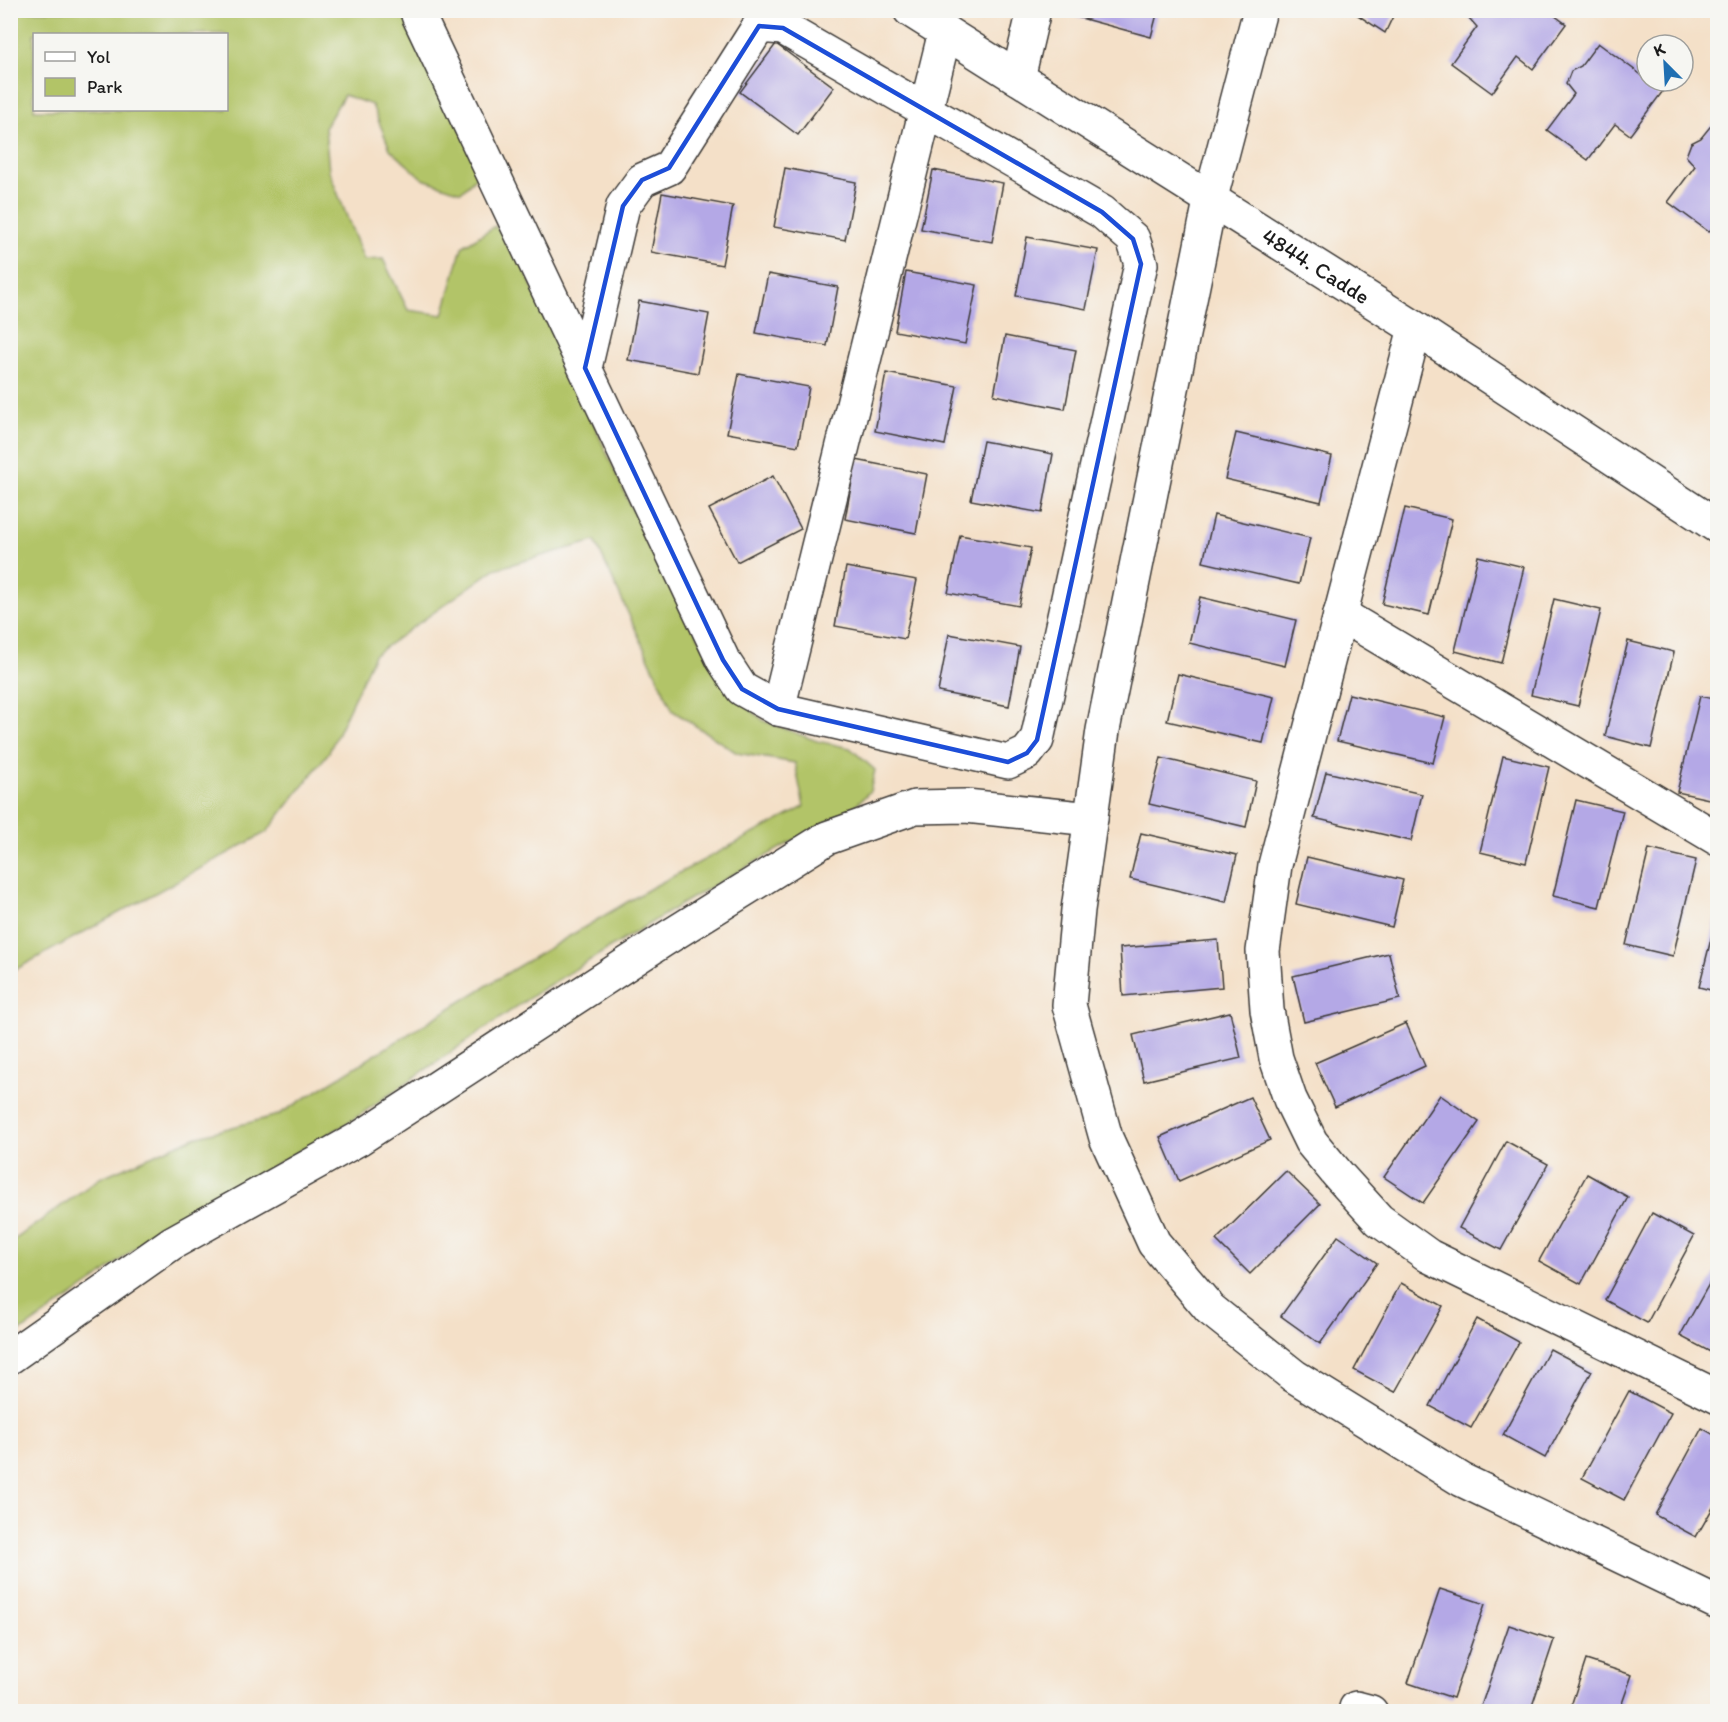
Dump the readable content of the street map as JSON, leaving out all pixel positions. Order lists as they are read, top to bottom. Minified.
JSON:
{"streets":{"street":["4844. Cadde"]},"legend":["Yol","Park"],"north":"top left"}
